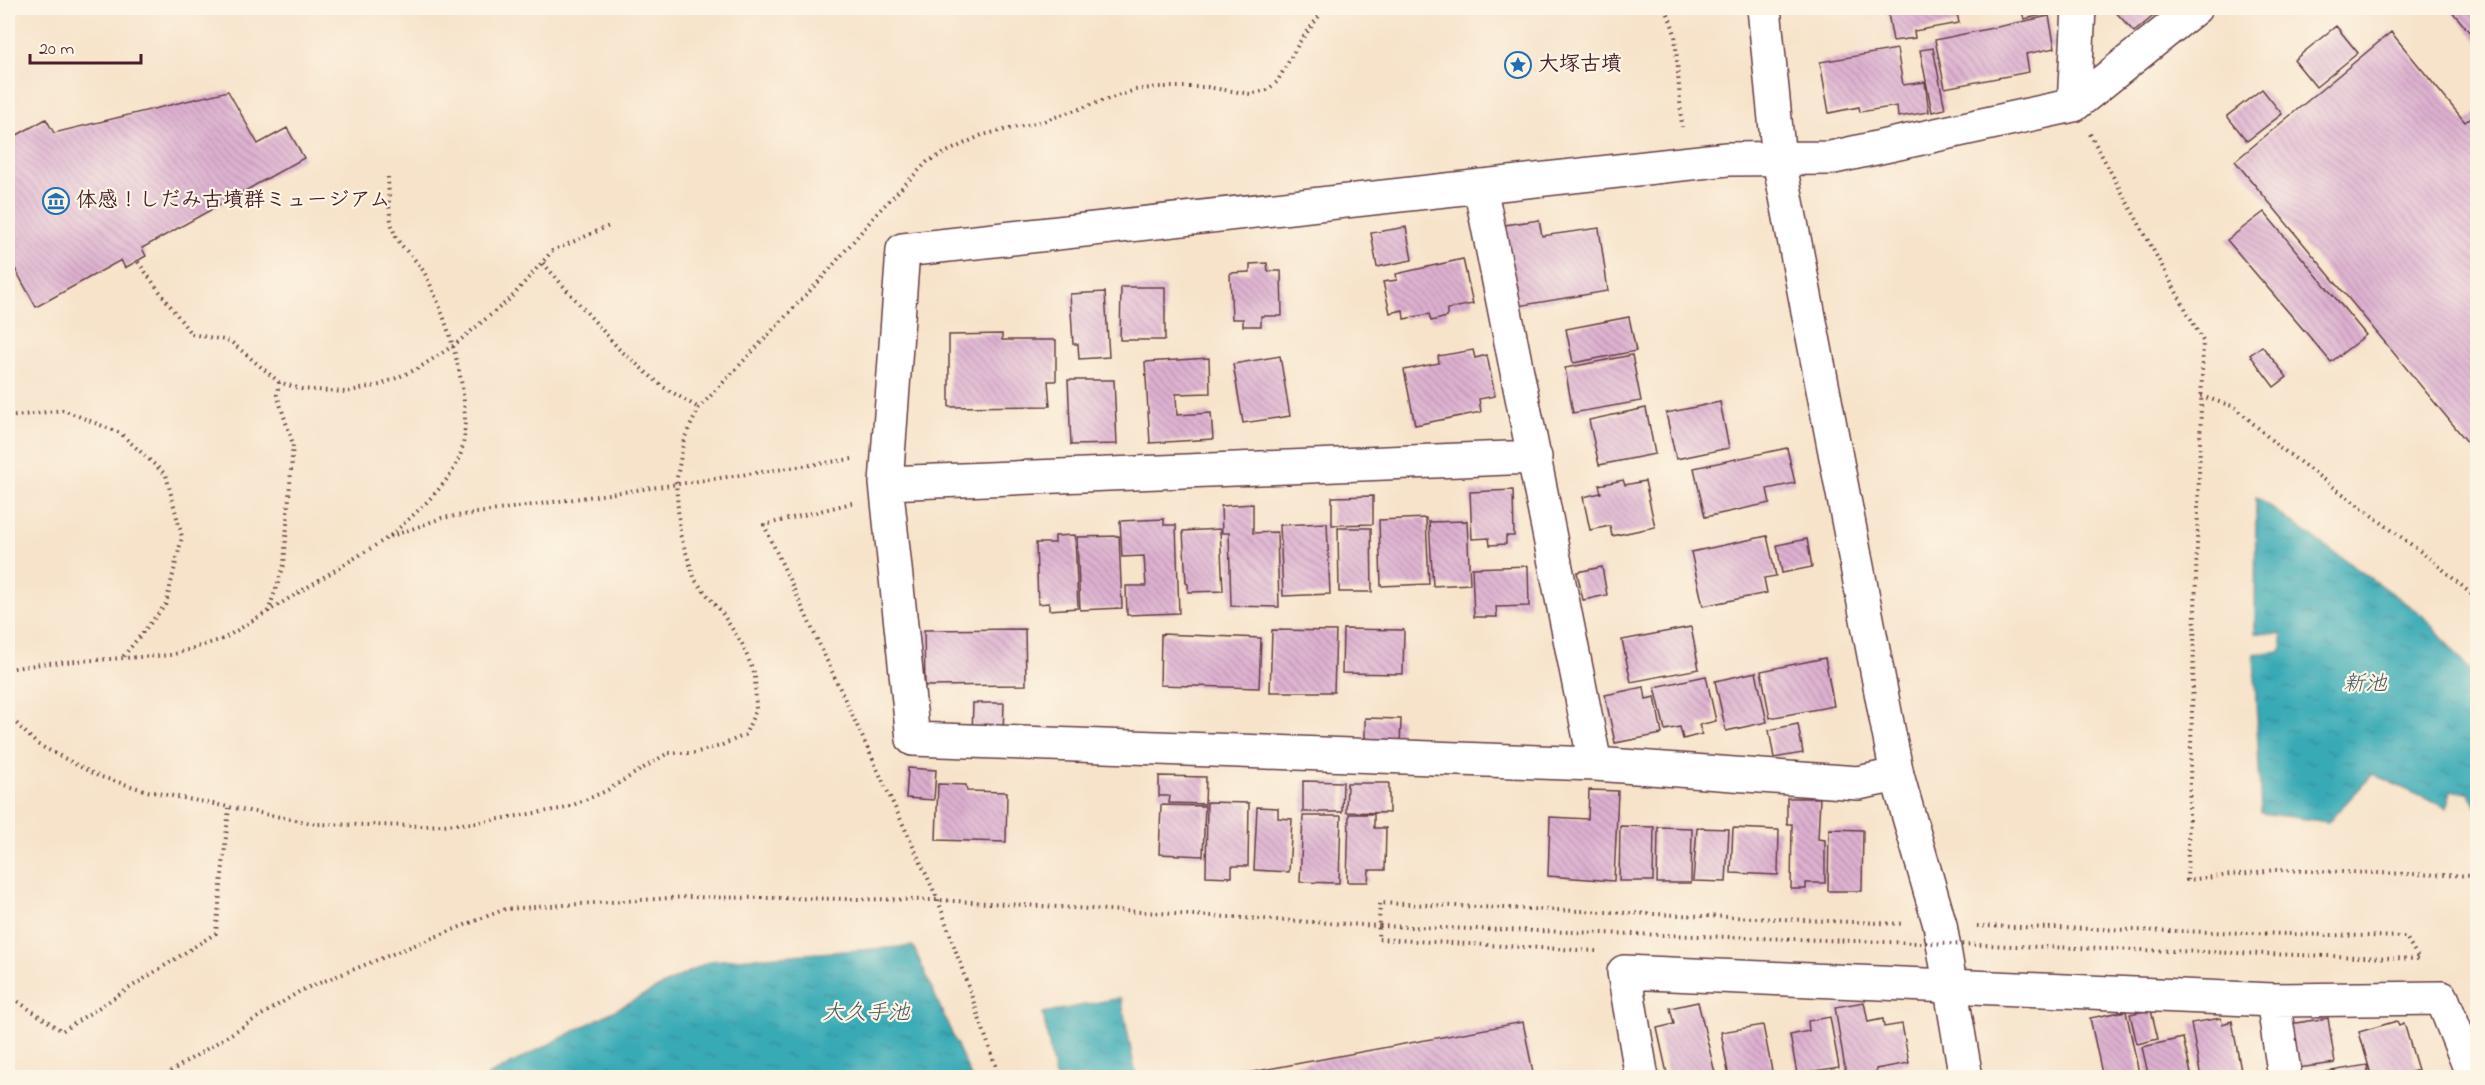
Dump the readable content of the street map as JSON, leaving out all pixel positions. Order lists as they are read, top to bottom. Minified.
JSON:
{"water":["新池","大久手池"],"places":{"place":["大塚古墳"],"museum":["体感！しだみ古墳群ミュージアム"]},"scale_bar":"20 m"}
